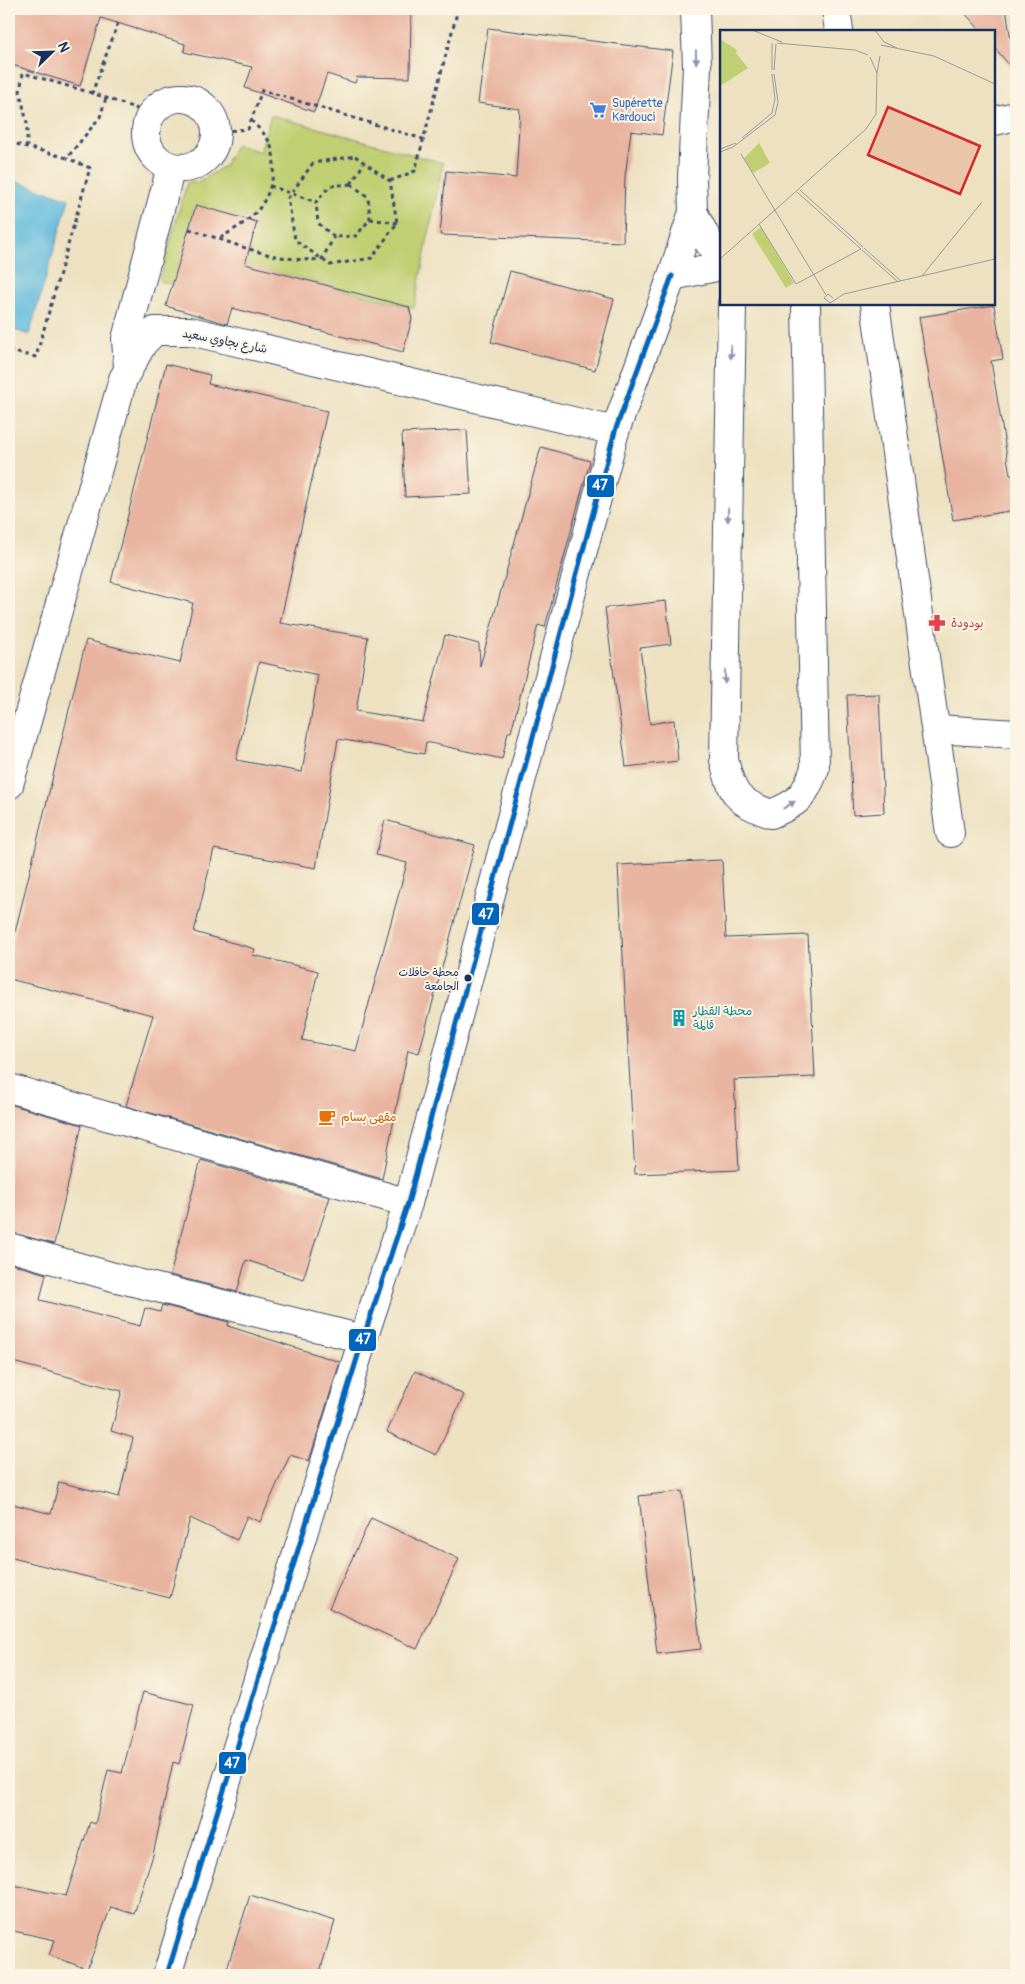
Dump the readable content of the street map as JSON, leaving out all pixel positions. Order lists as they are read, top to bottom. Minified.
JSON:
{"streets":{"street":["شارع بجاوي سعيد"]},"places":{"supermarket":["Supérette Kardouci"],"pharmacy":["بودودة"],"other":["محطة حافلات الجامعة"],"building":["محطة القطار قالمة"],"cafe":["مقهى بسام"]},"lines":["transit line 47"],"north":"top right"}
